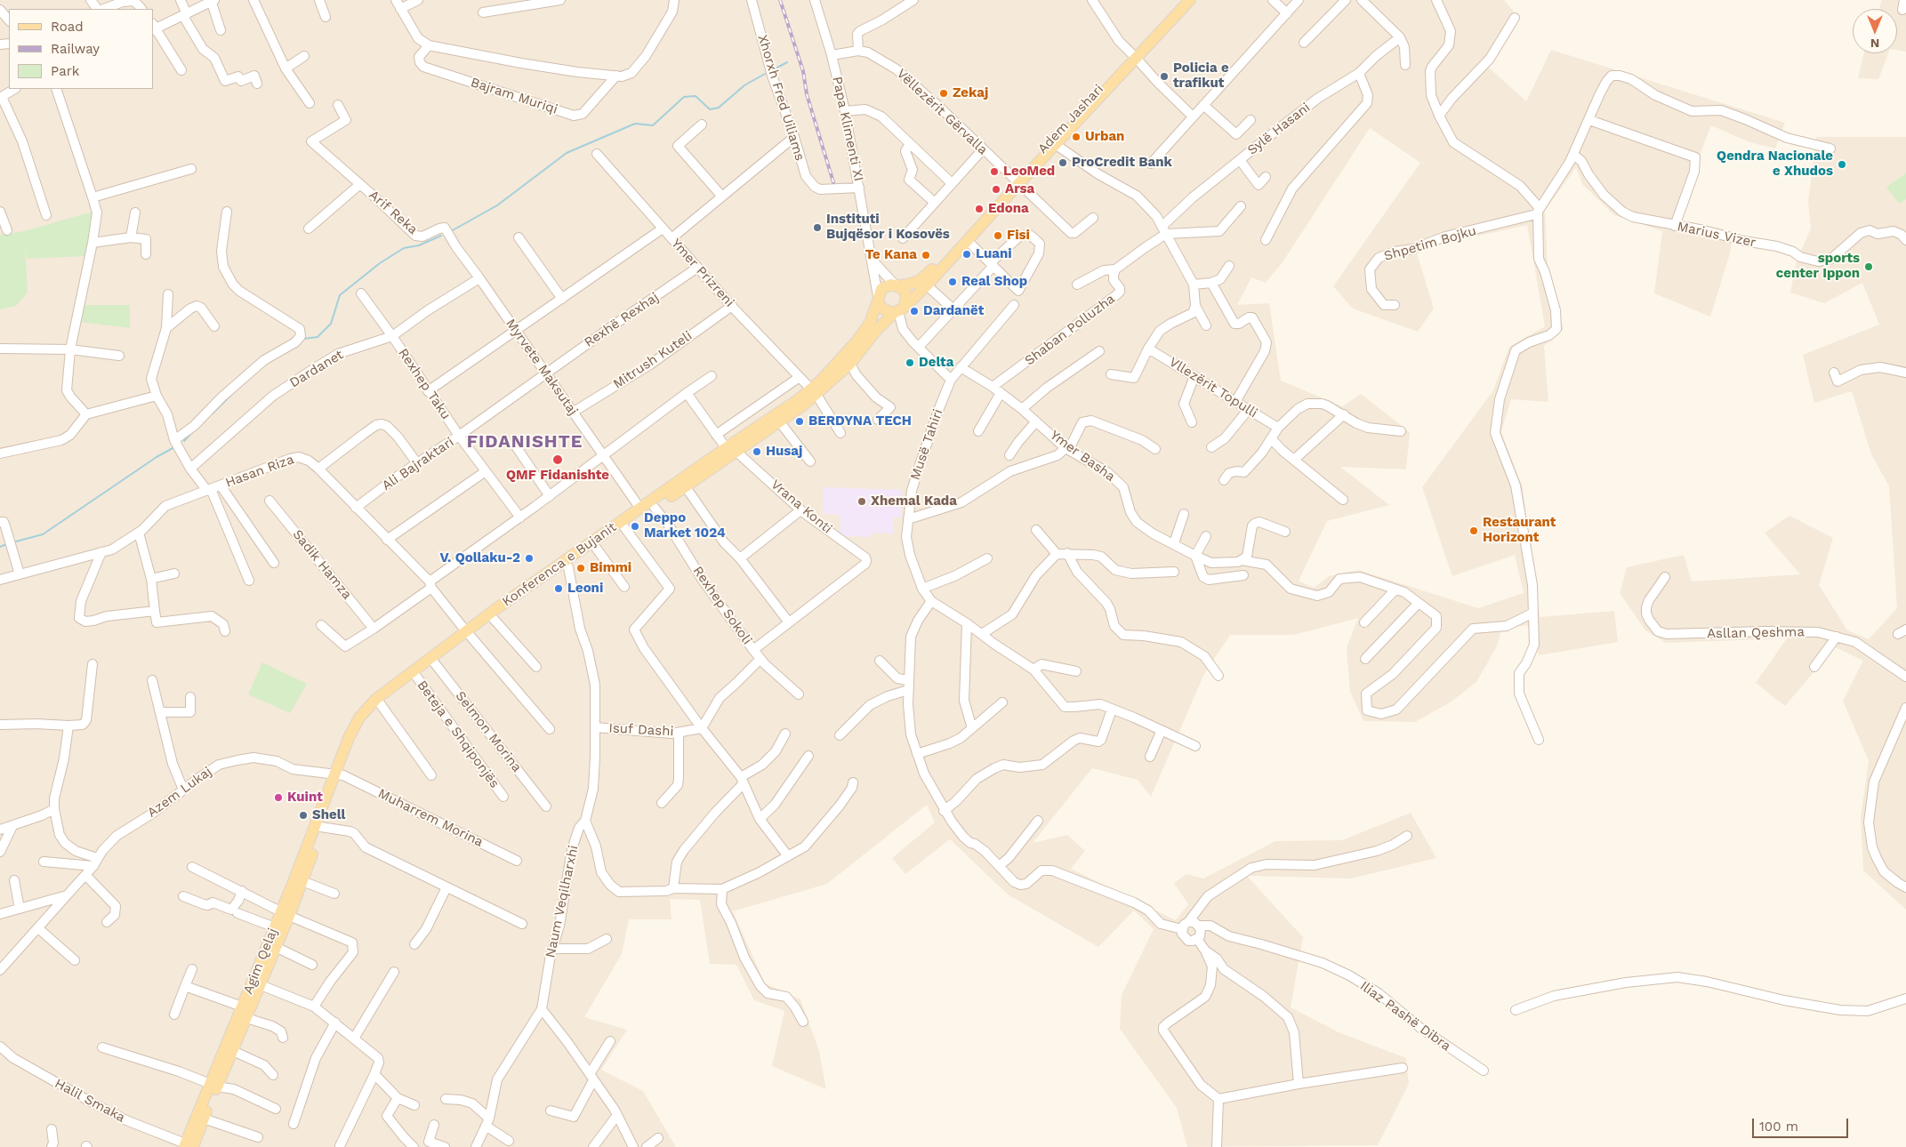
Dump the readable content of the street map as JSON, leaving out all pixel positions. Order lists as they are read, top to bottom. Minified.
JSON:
{"streets":{"main road":["Adem Jashari","Konferenca e Bujanit","Agim Qelaj"],"street":["Bajram Muriqi","Xhorxh Fred Uiliams","Vëllezërit Gërvalla","Papa Klimenti XI","Sylë Hasani","Arif Reka","Marius Vizer","Shpetim Bojku","Ymer Prizreni","Rexhë Rexhaj","Shaban Polluzha","Mitrush Kuteli","Myrvete Maksutaj","Dardanet","Rexhep Taku","Vllezërit Topulli","Musë Tahiri","Ymer Basha","Ali Bajraktari","Hasan Riza","Vrana Konti","Sadik Hamza","Rexhep Sokoli","Asllan Qeshma","Isuf Dashi","Selmon Morina","Beteja e Shqiponjës","Azem Lukaj","Muharrem Morina","Naum Veqilharxhi","Iliaz Pashë Dibra","Halil Smaka"]},"crossings":[["Xhorxh Fred Uiliams","Papa Klimenti XI"],["Vëllezërit Gërvalla","Adem Jashari"],["Adem Jashari","Papa Klimenti XI"],["Adem Jashari","Konferenca e Bujanit"],["Papa Klimenti XI","Konferenca e Bujanit"],["Arif Reka","Myrvete Maksutaj"],["Arif Reka","Dardanet"],["Ymer Prizreni","Rexhë Rexhaj"],["Ymer Prizreni","Mitrush Kuteli"],["Ymer Prizreni","Konferenca e Bujanit"],["Rexhë Rexhaj","Myrvete Maksutaj"],["Rexhë Rexhaj","Ali Bajraktari"],["Shaban Polluzha","Ymer Basha"],["Mitrush Kuteli","Myrvete Maksutaj"],["Myrvete Maksutaj","Dardanet"],["Myrvete Maksutaj","Ali Bajraktari"],["Myrvete Maksutaj","Konferenca e Bujanit"],["Dardanet","Rexhep Taku"],["Rexhep Taku","Ali Bajraktari"],["Ali Bajraktari","Hasan Riza"],["Hasan Riza","Konferenca e Bujanit"],["Vrana Konti","Konferenca e Bujanit"],["Konferenca e Bujanit","Rexhep Sokoli"],["Konferenca e Bujanit","Selmon Morina"],["Konferenca e Bujanit","Beteja e Shqiponjës"],["Konferenca e Bujanit","Azem Lukaj"],["Konferenca e Bujanit","Muharrem Morina"],["Konferenca e Bujanit","Naum Veqilharxhi"],["Konferenca e Bujanit","Agim Qelaj"],["Isuf Dashi","Naum Veqilharxhi"],["Azem Lukaj","Muharrem Morina"],["Azem Lukaj","Agim Qelaj"],["Muharrem Morina","Agim Qelaj"],["Agim Qelaj","Halil Smaka"]],"districts":["FIDANISHTE"],"places":["Policia e trafikut","Zekaj","Urban","ProCredit Bank","Qendra Nacionale e Xhudos","LeoMed","Arsa","Edona","Instituti Bujqësor i Kosovës","Fisi","Luani","Te Kana","sports center Ippon","Real Shop","Dardanët","Delta","BERDYNA TECH","Husaj","QMF Fidanishte","Xhemal Kada","Deppo Market 1024","Restaurant Horizont","V. Qollaku-2","Bimmi","Leoni","Kuint","Shell"],"legend":["Road","Railway","Park"],"scale_bar":"100 m","north":"bottom"}
